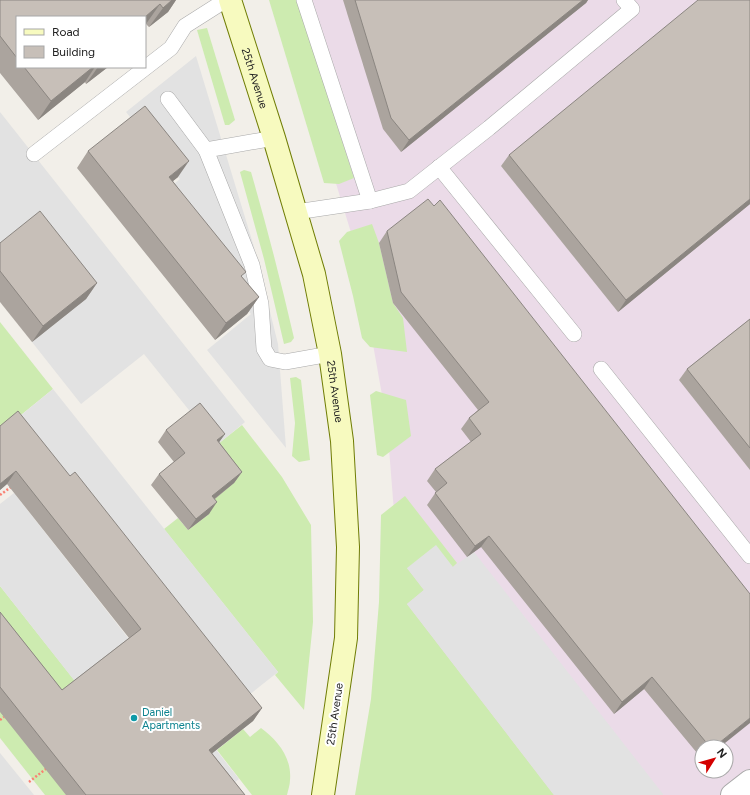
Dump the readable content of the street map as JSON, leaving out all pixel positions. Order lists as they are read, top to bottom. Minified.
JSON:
{"streets":{"street":["25th Avenue"]},"places":["Daniel Apartments"],"legend":["Road","Building"],"north":"top right"}
